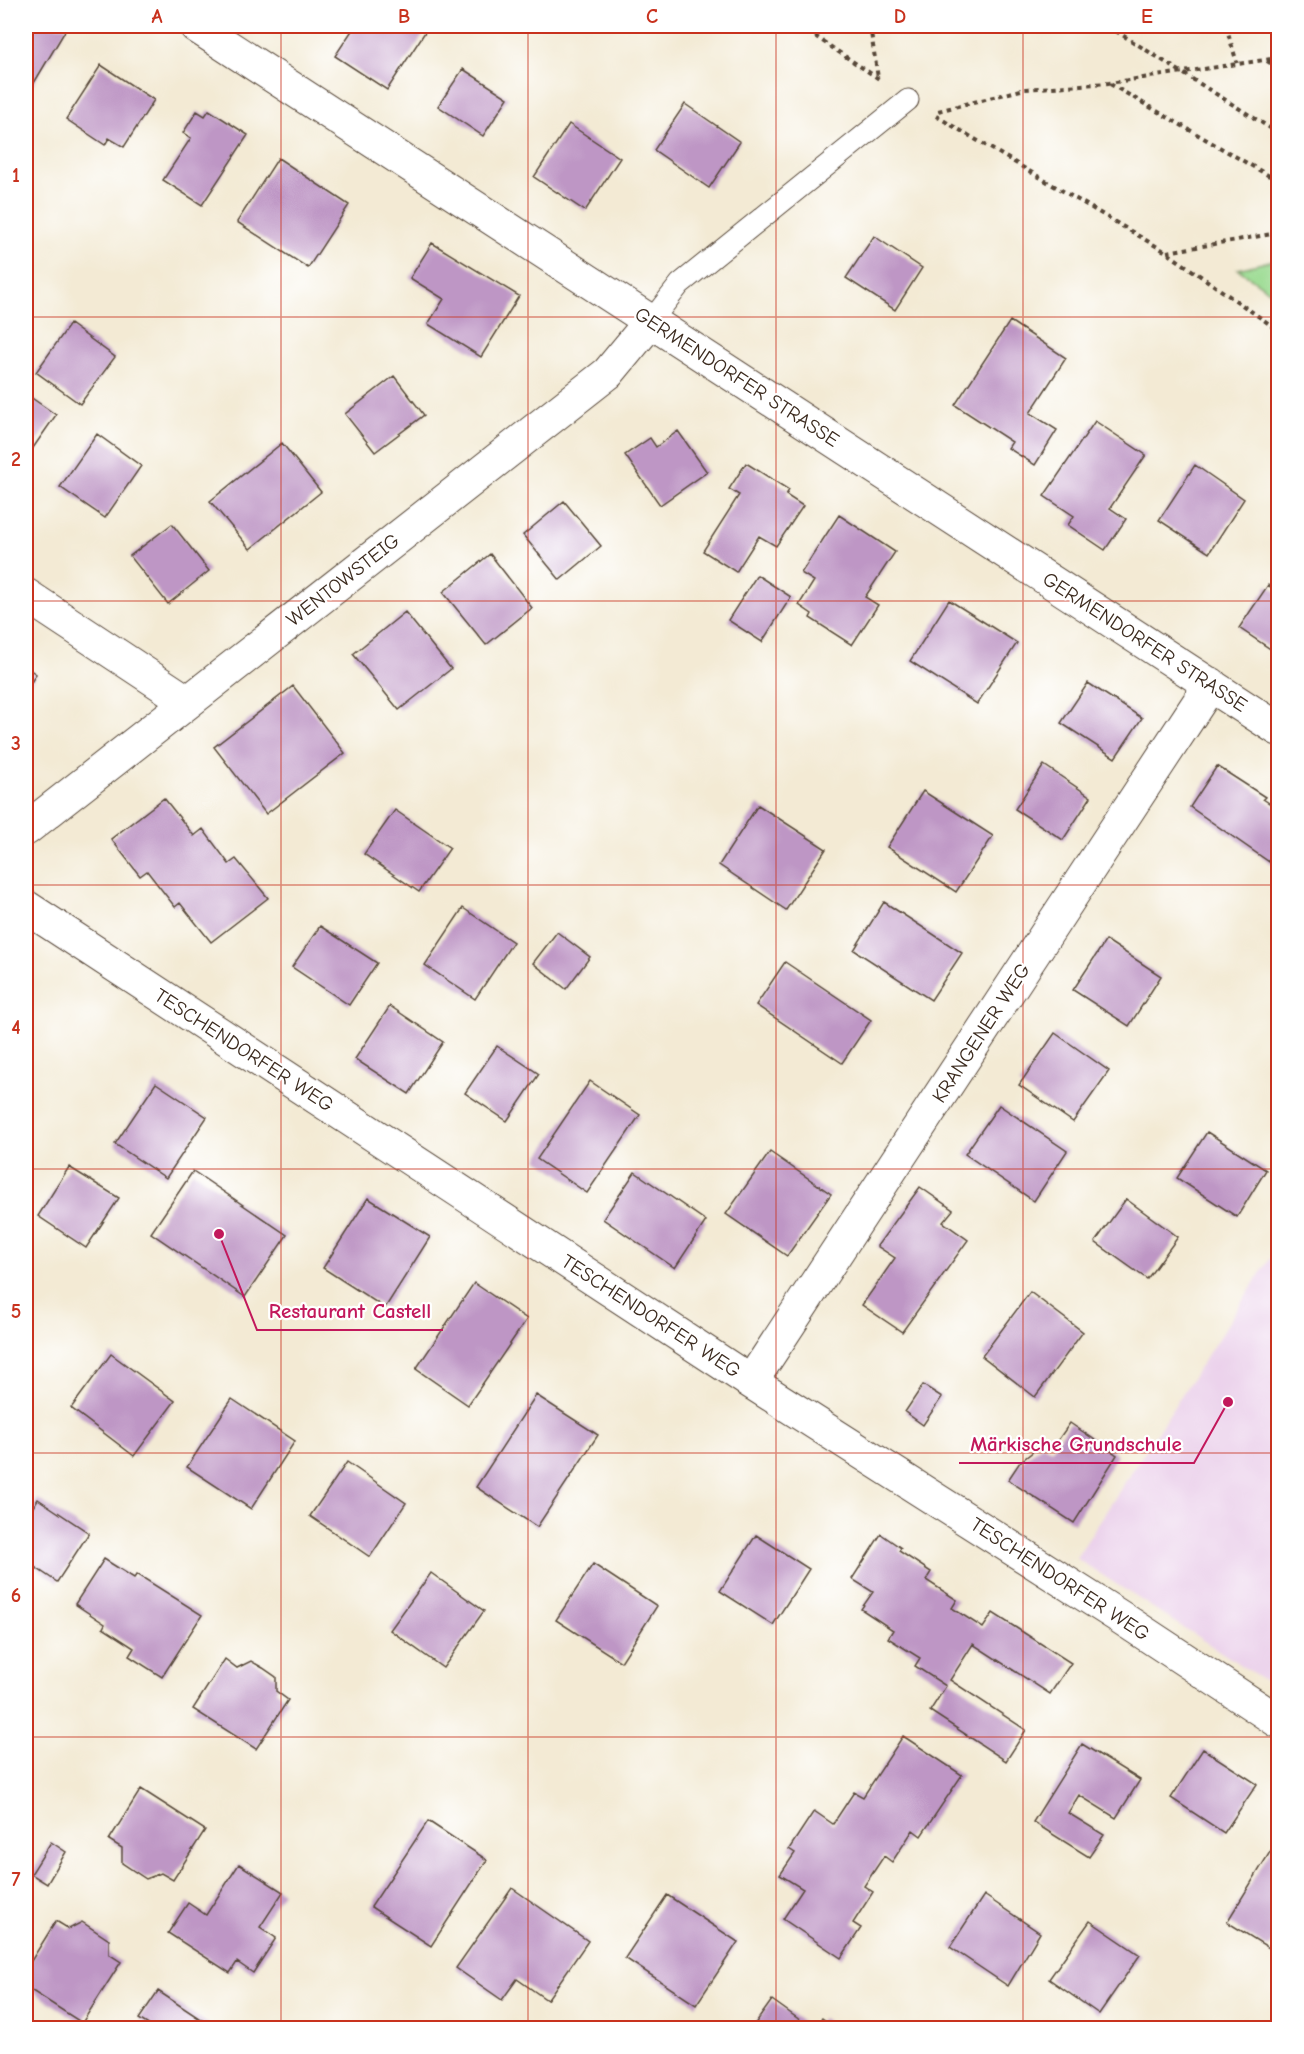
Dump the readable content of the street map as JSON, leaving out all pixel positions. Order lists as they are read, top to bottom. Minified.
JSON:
{"streets":{"street":["GERMENDORFER STRASSE","WENTOWSTEIG","KRANGENER WEG","TESCHENDORFER WEG"]},"crossings":[["GERMENDORFER STRASSE","WENTOWSTEIG"],["GERMENDORFER STRASSE","KRANGENER WEG"],["KRANGENER WEG","TESCHENDORFER WEG"]],"places":["Restaurant Castell","Märkische Grundschule"],"grid":{"columns":["A","B","C","D","E"],"rows":["1","2","3","4","5","6","7"]}}
